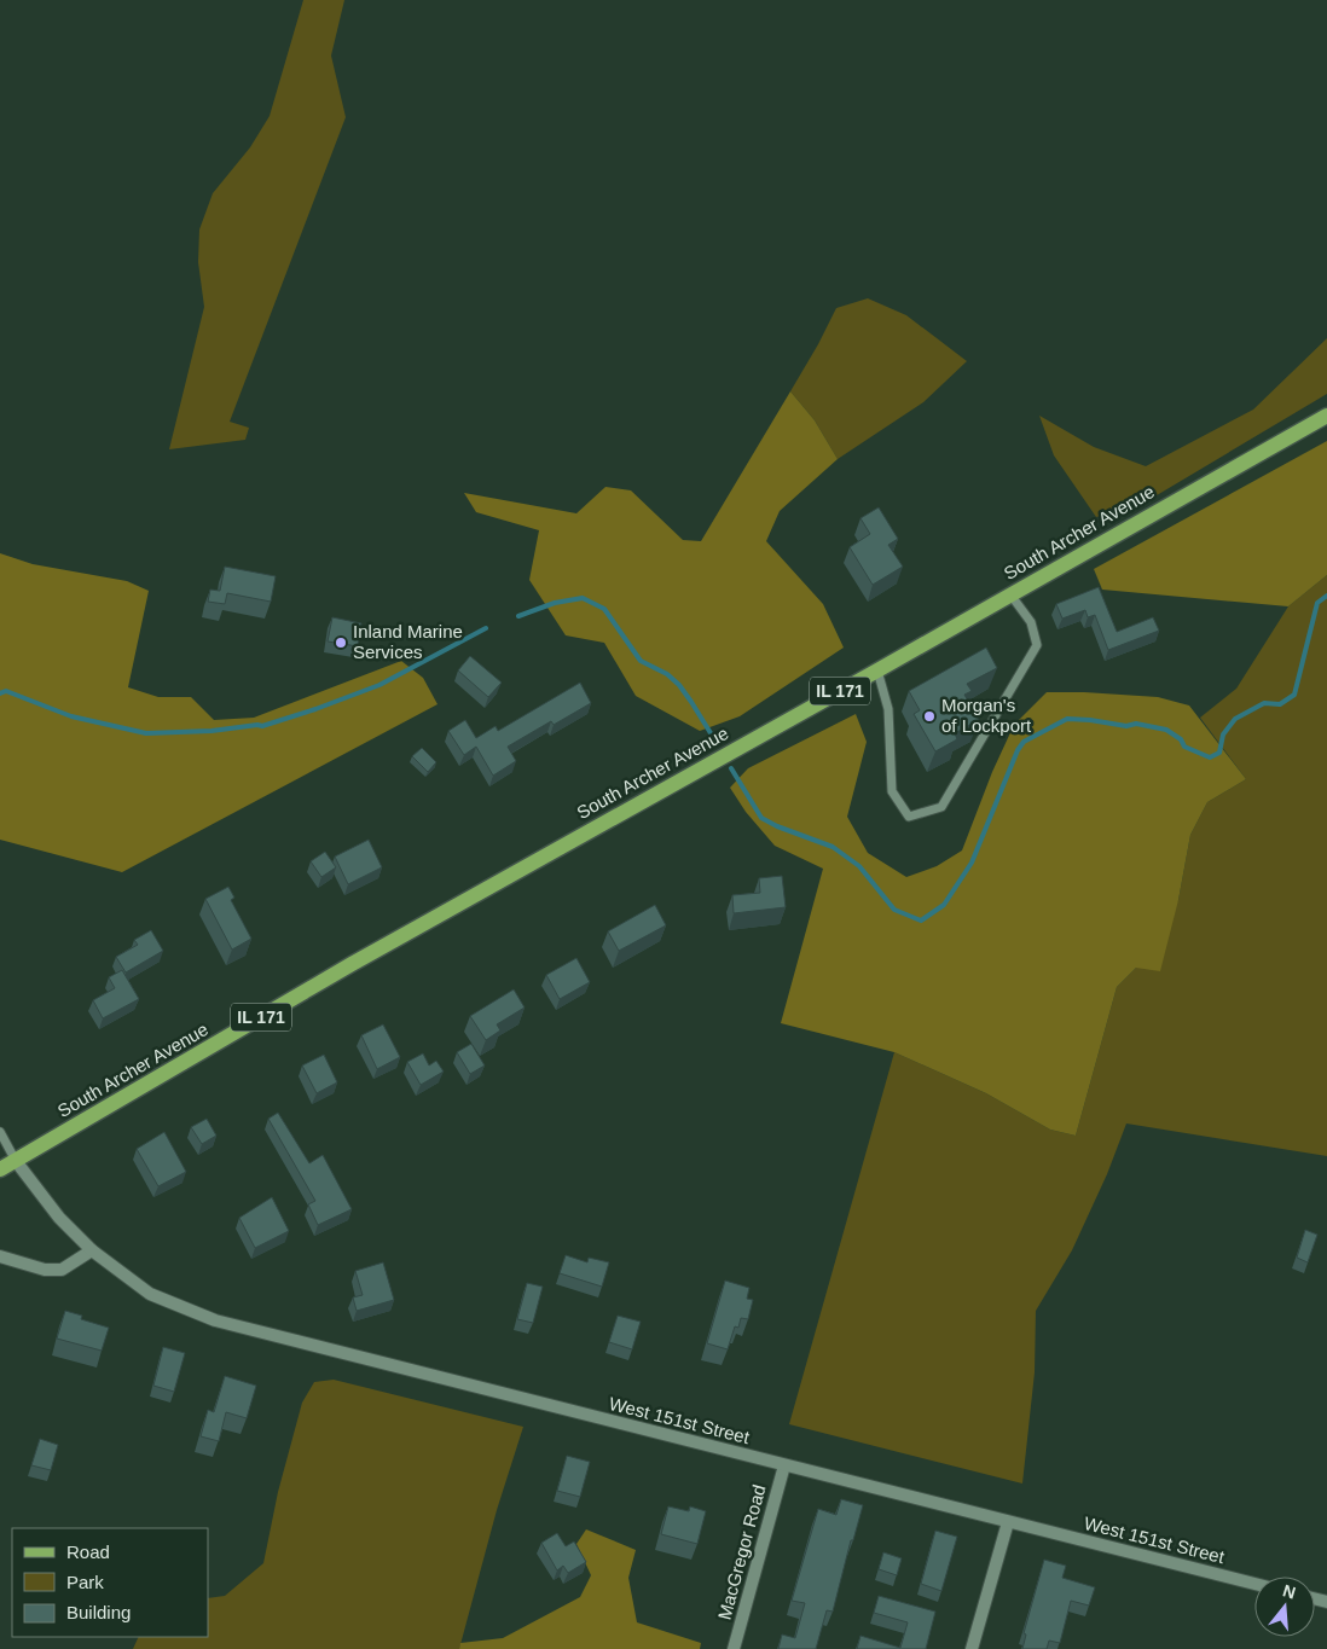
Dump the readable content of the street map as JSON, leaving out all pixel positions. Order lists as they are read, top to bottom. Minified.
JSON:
{"streets":{"main road":["South Archer Avenue","IL 171"],"street":["West 151st Street","MacGregor Road"]},"crossings":[["South Archer Avenue","West 151st Street"],["West 151st Street","MacGregor Road"]],"places":["Inland Marine Services","Morgan's of Lockport"],"legend":["Road","Park","Building"],"north":"top"}
